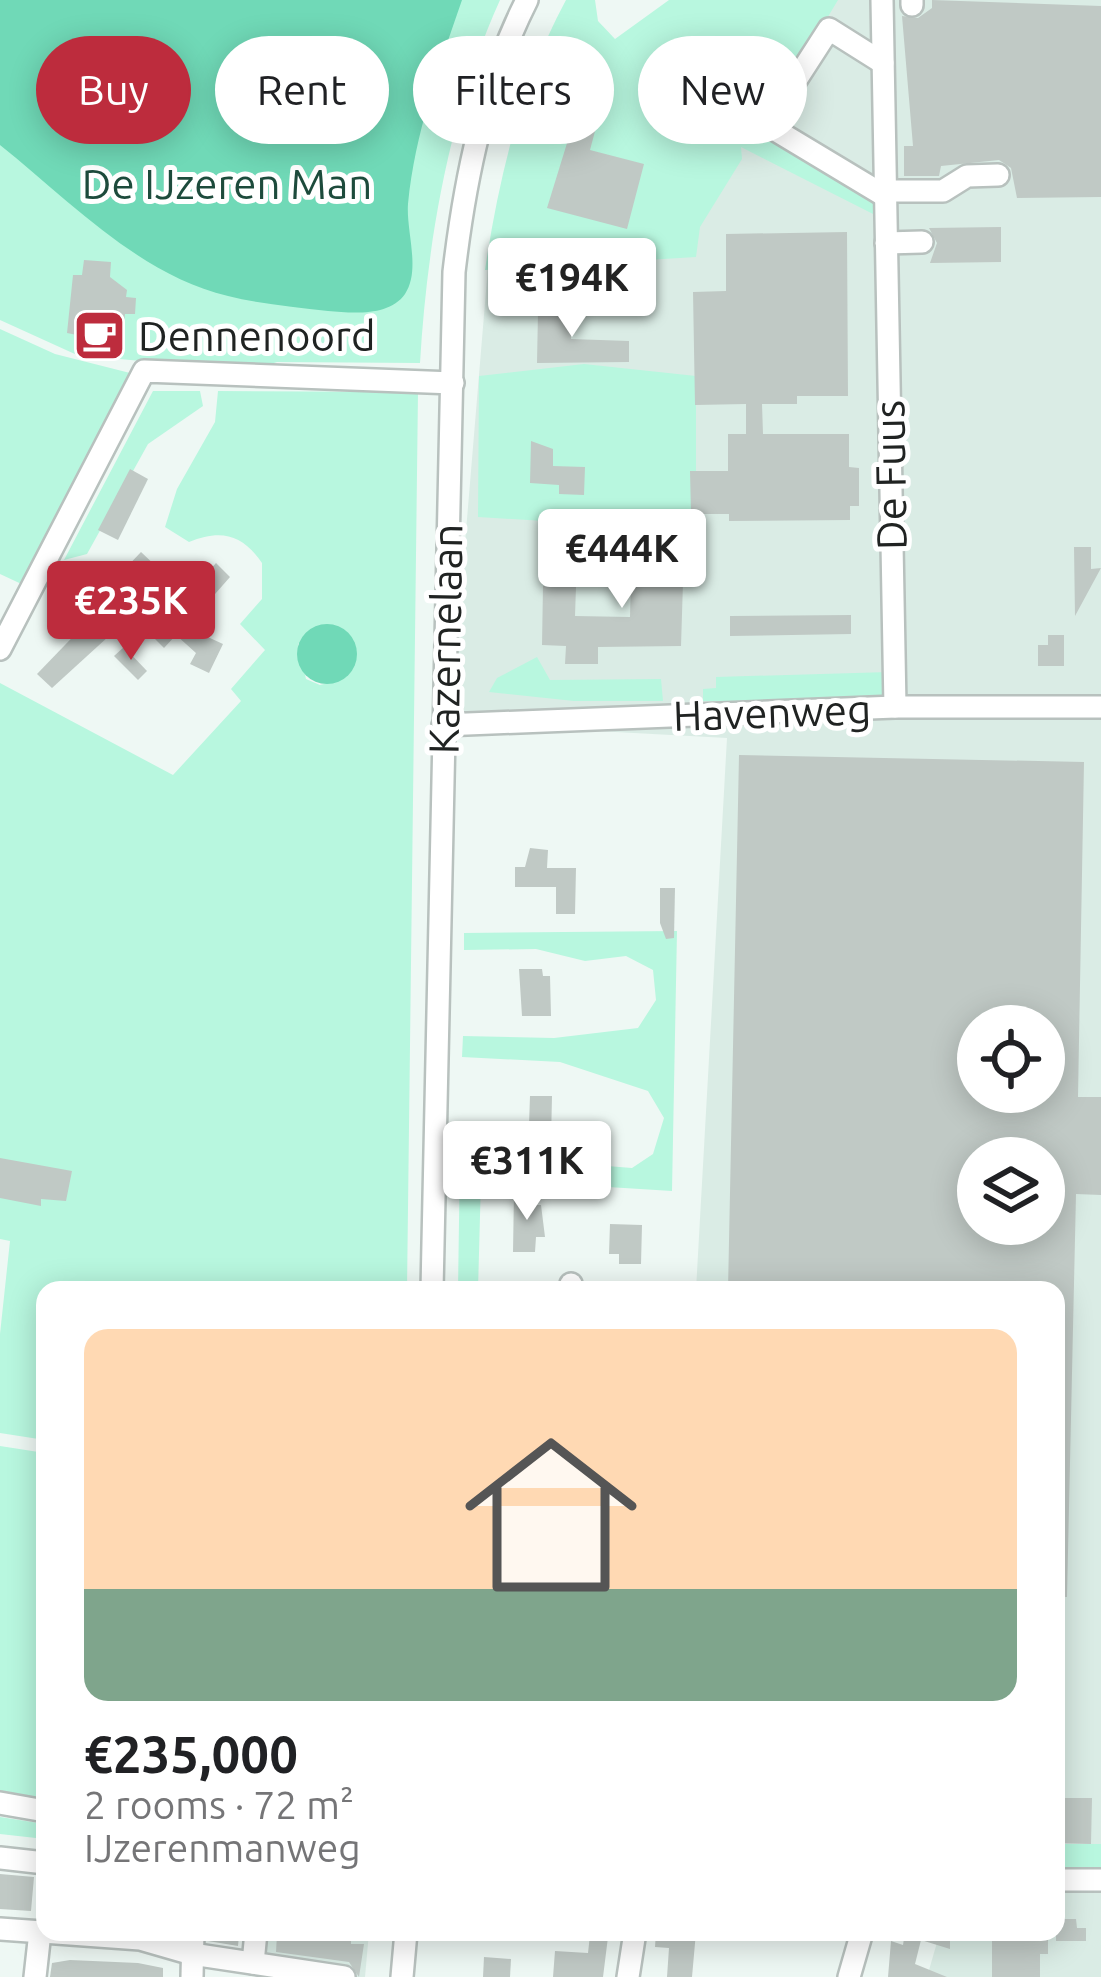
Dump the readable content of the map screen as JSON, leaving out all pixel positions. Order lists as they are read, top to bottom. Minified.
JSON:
{"streets":{"street":["De Fuus","Kazernelaan","Havenweg"]},"crossings":[["De Fuus","Havenweg"],["Kazernelaan","Havenweg"]],"parks":["De IJzeren Man"],"places":{"cafe":["Dennenoord"]},"page":{"chip":["Buy","Rent","Filters","New"],"price":["€194K","€444K","€235K","€311K"],"list":[{"name":"€235,000","note":"2 rooms · 72 m² · IJzerenmanweg"}]}}
